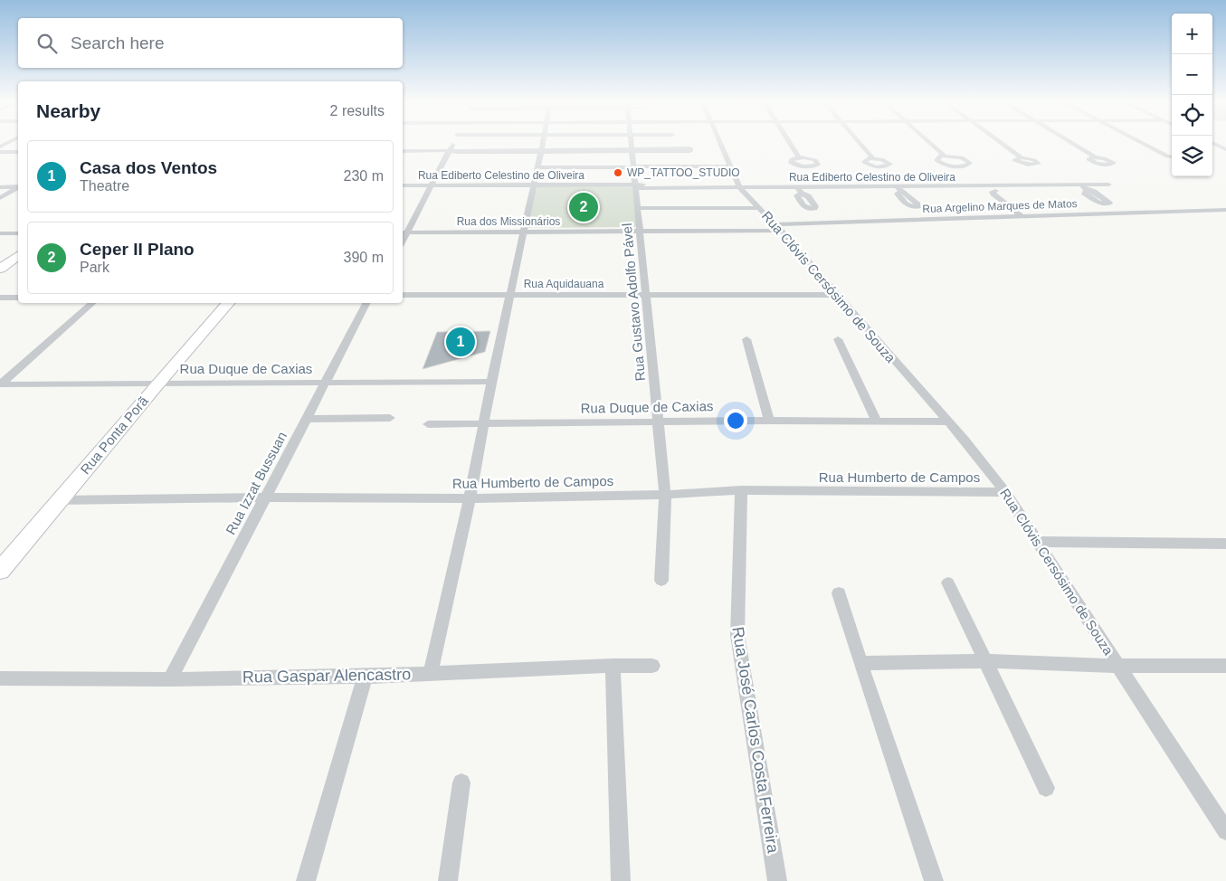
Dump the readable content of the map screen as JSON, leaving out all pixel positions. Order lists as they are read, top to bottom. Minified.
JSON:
{"streets":{"street":["Rua Ediberto Celestino de Oliveira","Rua Argelino Marques de Matos","Rua dos Missionários","Rua Aquidauana","Rua Clóvis Cersósimo de Souza","Rua Gustavo Adolfo Pável","Rua Duque de Caxias","Rua Ponta Porã","Rua Humberto de Campos","Rua Izzat Bussuan","Rua Gaspar Alencastro","Rua José Carlos Costa Ferreira"]},"crossings":[["Rua Ediberto Celestino de Oliveira","Rua Clóvis Cersósimo de Souza"],["Rua Ediberto Celestino de Oliveira","Rua Gustavo Adolfo Pável"],["Rua Argelino Marques de Matos","Rua dos Missionários"],["Rua Argelino Marques de Matos","Rua Clóvis Cersósimo de Souza"],["Rua dos Missionários","Rua Clóvis Cersósimo de Souza"],["Rua dos Missionários","Rua Gustavo Adolfo Pável"],["Rua Aquidauana","Rua Clóvis Cersósimo de Souza"],["Rua Aquidauana","Rua Gustavo Adolfo Pável"],["Rua Clóvis Cersósimo de Souza","Rua Duque de Caxias"],["Rua Clóvis Cersósimo de Souza","Rua Humberto de Campos"],["Rua Gustavo Adolfo Pável","Rua Duque de Caxias"],["Rua Gustavo Adolfo Pável","Rua Humberto de Campos"],["Rua Duque de Caxias","Rua Ponta Porã"],["Rua Duque de Caxias","Rua Izzat Bussuan"],["Rua Ponta Porã","Rua Humberto de Campos"],["Rua Humberto de Campos","Rua Izzat Bussuan"],["Rua Humberto de Campos","Rua José Carlos Costa Ferreira"],["Rua Izzat Bussuan","Rua Gaspar Alencastro"]],"places":["WP_TATTOO_STUDIO"],"page":{"map_buttons":["+","−"],"search":"Search here","heading":["Nearby","2 results"],"list":[{"mark":"1","name":"Casa dos Ventos","note":"Theatre","value":"230 m"},{"mark":"2","name":"Ceper II Plano","note":"Park","value":"390 m"}],"pins":["2","1"]}}
